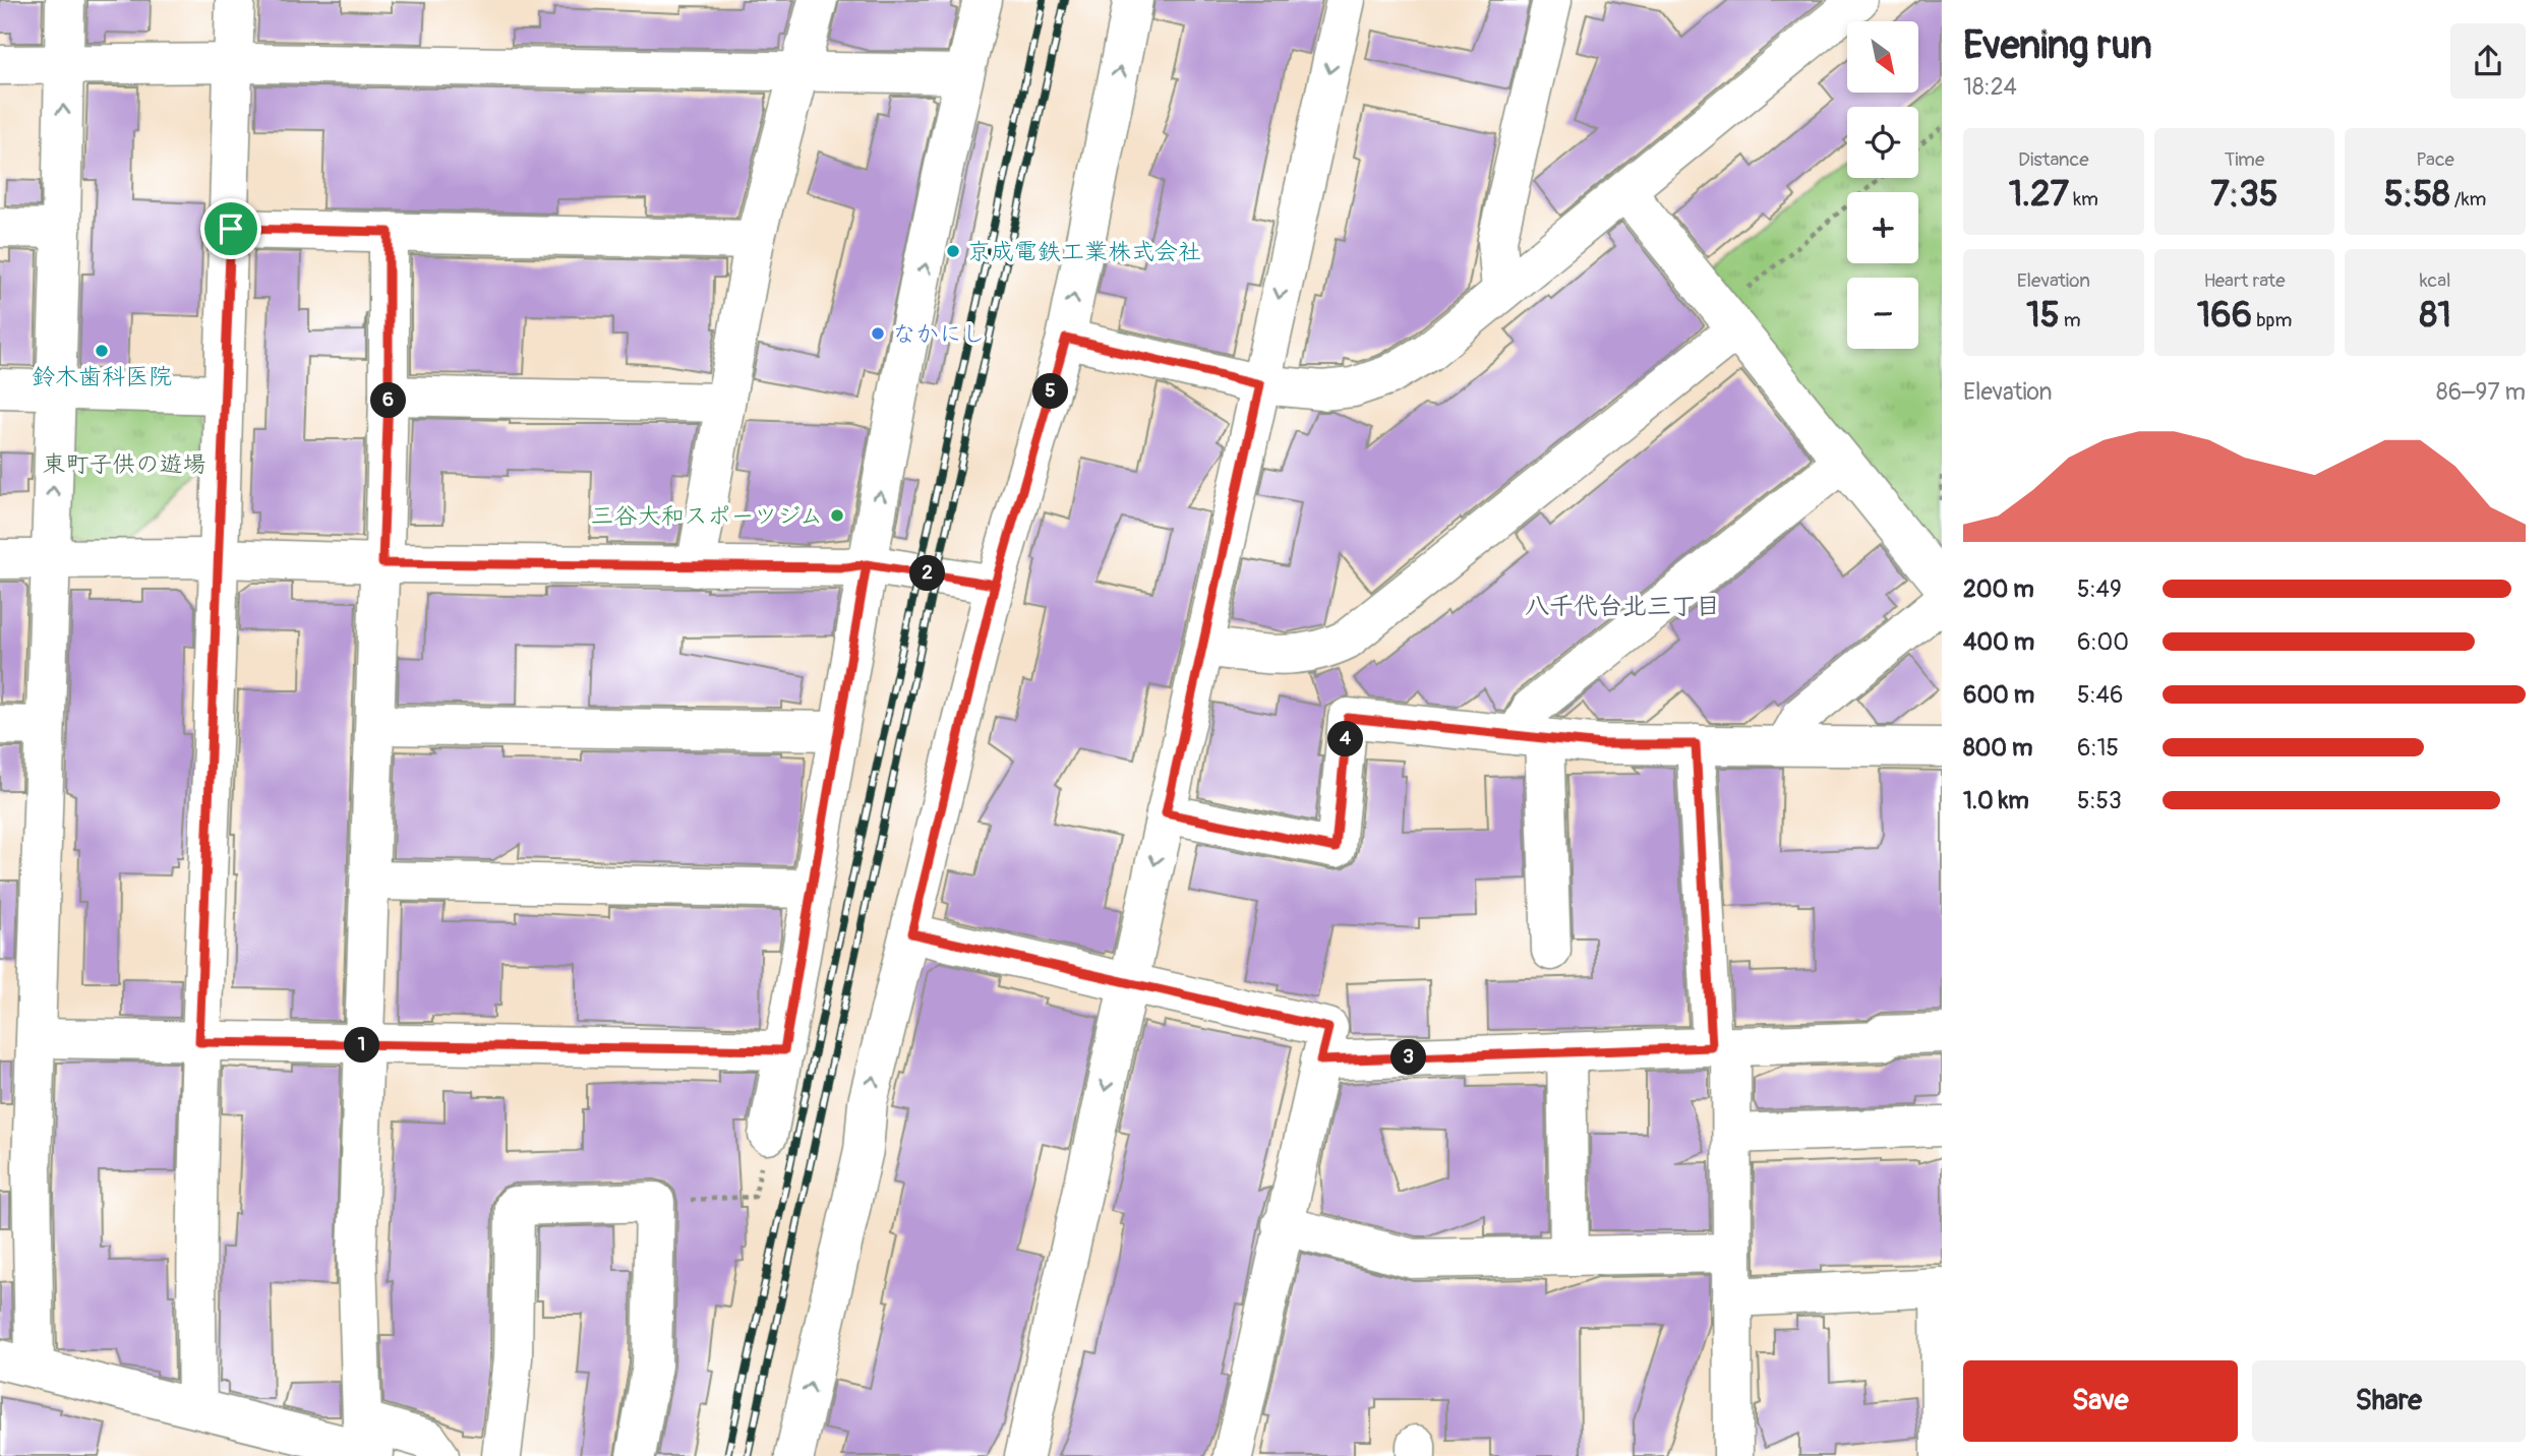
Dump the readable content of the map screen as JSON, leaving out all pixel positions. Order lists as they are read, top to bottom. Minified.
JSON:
{"districts":["八千代台北三丁目"],"parks":["東町子供の遊場"],"places":["京成電鉄工業株式会社","なかにし","鈴木歯科医院","三谷大和スポーツジム"],"north":"bottom right","page":{"heading":["Evening run","18:24"],"map_buttons":["+","−"],"stats":[["Distance","1.27 km"],["Time","7:35"],["Pace","5:58 /km"],["Elevation","15 m"],["Heart rate","166 bpm"],["kcal","81"]],"chart":["Elevation","86–97 m"],"pins":["5","6","2","4","1","3"],"list":[{"name":"200 m","note":"5:49"},{"name":"400 m","note":"6:00"},{"name":"600 m","note":"5:46"},{"name":"800 m","note":"6:15"},{"name":"1.0 km","note":"5:53"}],"buttons":["Save","Share"]}}
